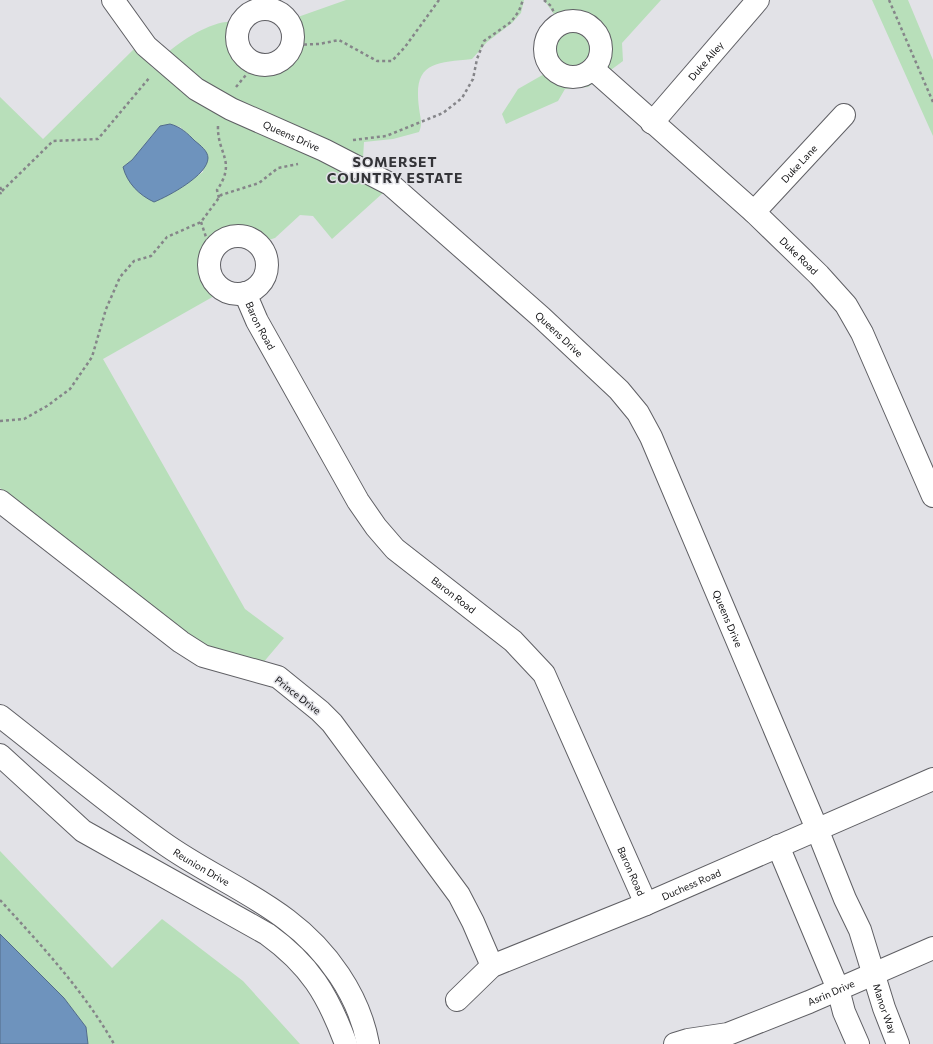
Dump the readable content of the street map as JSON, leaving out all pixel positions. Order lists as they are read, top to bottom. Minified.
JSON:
{"streets":{"street":["Duke Alley","Queens Drive","Duke Lane","Duke Road","Baron Road","Prince Drive","Reunion Drive","Duchess Road","Asrin Drive","Manor Way"]},"crossings":[["Duke Alley","Duke Road"],["Queens Drive","Duchess Road"],["Queens Drive","Asrin Drive"],["Queens Drive","Manor Way"],["Duke Lane","Duke Road"],["Baron Road","Duchess Road"],["Prince Drive","Duchess Road"],["Asrin Drive","Manor Way"]],"districts":["SOMERSET COUNTRY ESTATE"]}
